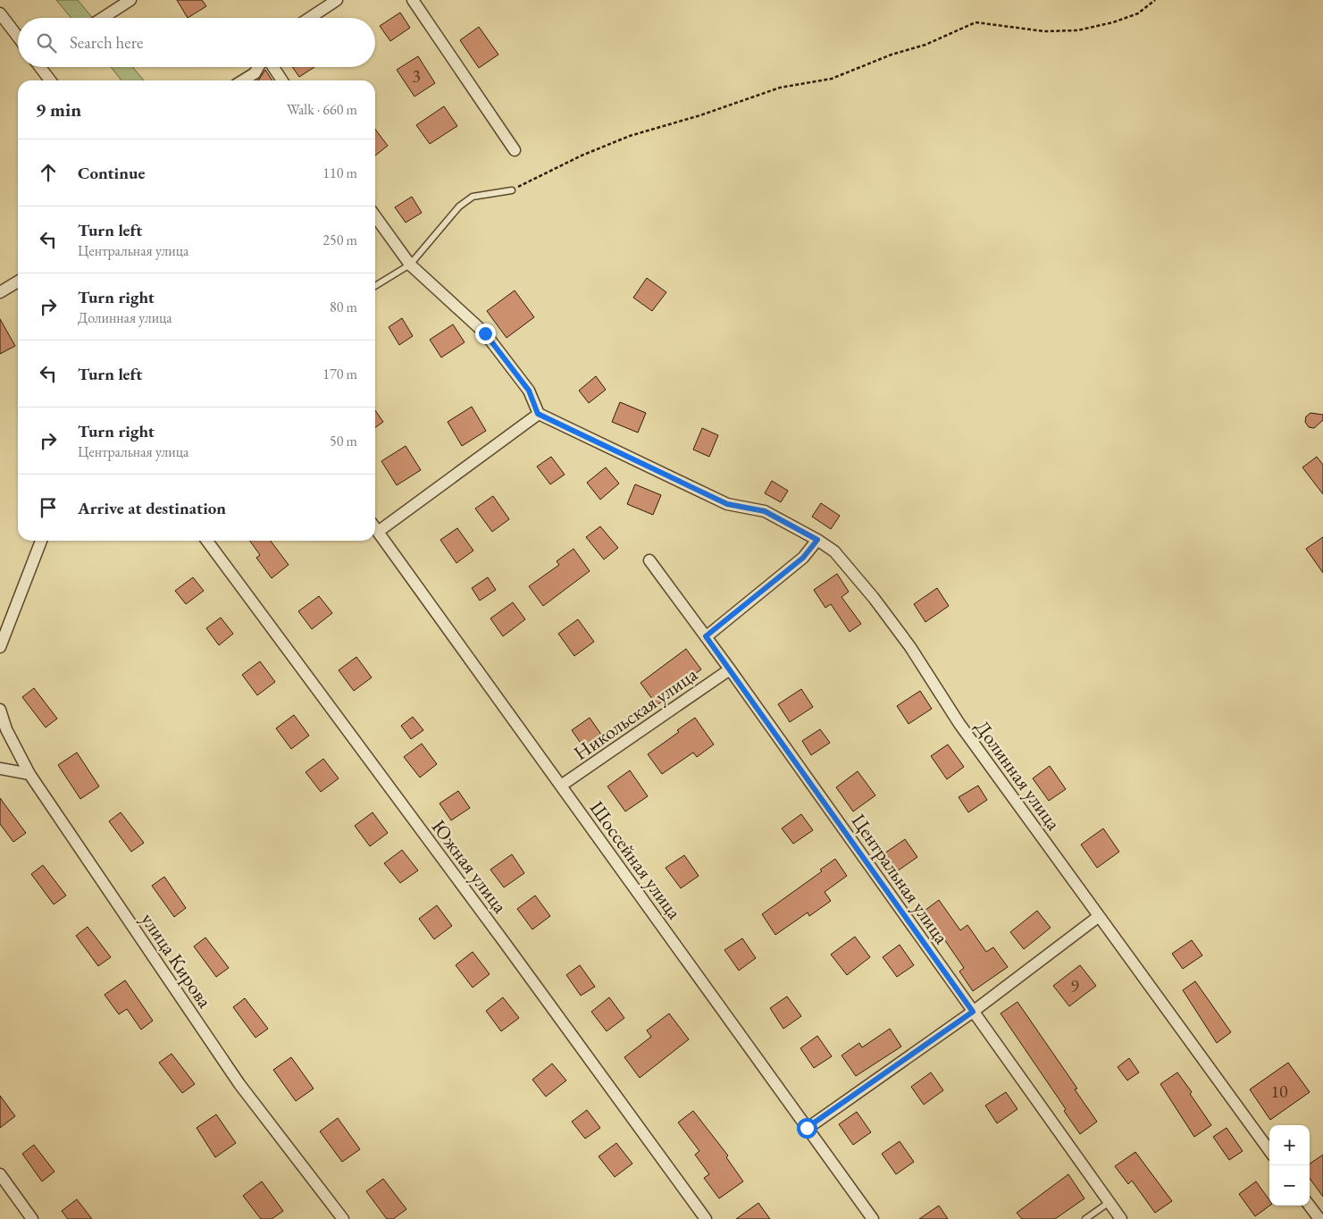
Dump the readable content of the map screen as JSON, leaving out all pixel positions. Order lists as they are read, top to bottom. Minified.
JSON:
{"streets":{"street":["Никольская улица","Долинная улица","Шоссейная улица","Южная улица","Центральная улица","улица Кирова"]},"crossings":[["Никольская улица","Шоссейная улица"],["Никольская улица","Центральная улица"]],"house_numbers":["3","9","10"],"page":{"search":"Search here","heading":["9 min","Walk · 660 m"],"list":[["Continue","110 m"],["Turn left","Центральная улица","250 m"],["Turn right","Долинная улица","80 m"],["Turn left","170 m"],["Turn right","Центральная улица","50 m"],"Arrive at destination"],"map_buttons":["+","−"]}}
